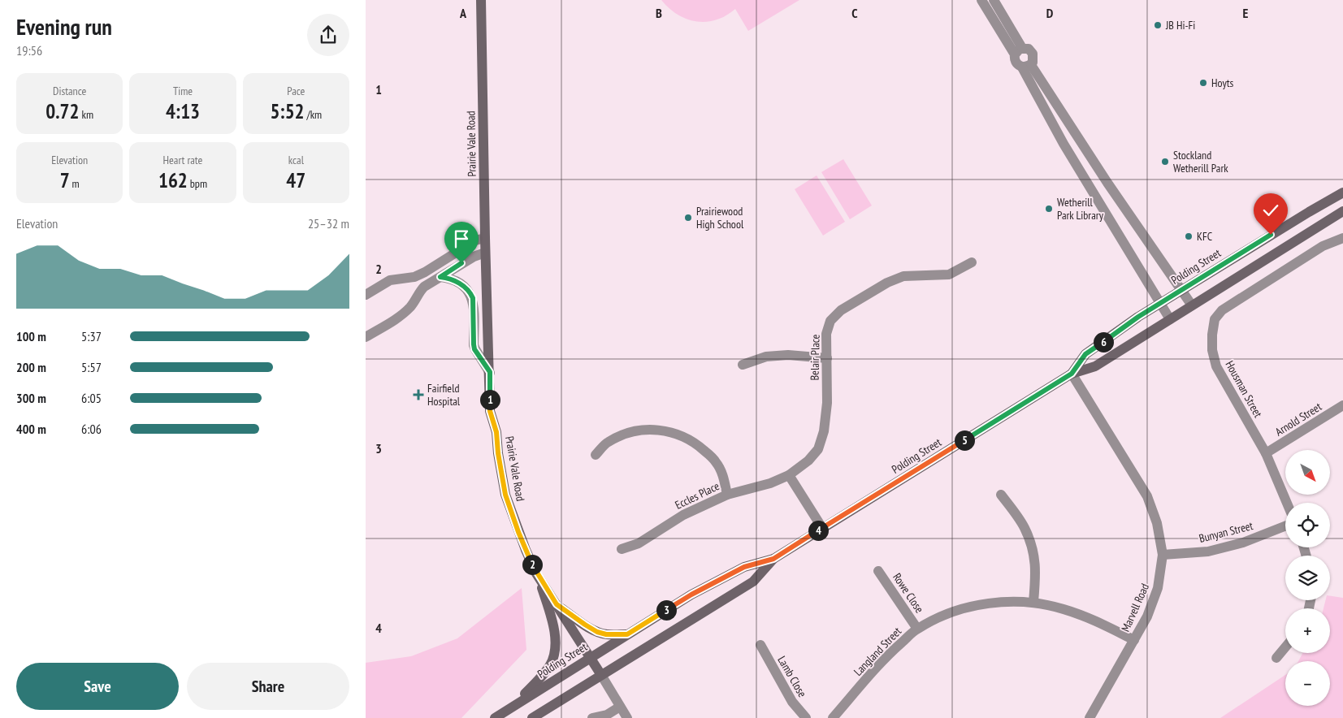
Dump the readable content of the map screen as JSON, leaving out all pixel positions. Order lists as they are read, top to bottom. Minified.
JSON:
{"streets":{"main road":["Prairie Vale Road","Polding Street"],"street":["Belair Place","Housman Street","Arnold Street","Eccles Place","Bunyan Street","Rowe Close","Marvell Road","Langland Street","Lamb Close"]},"crossings":[["Prairie Vale Road","Polding Street"],["Polding Street","Marvell Road"],["Belair Place","Eccles Place"],["Housman Street","Arnold Street"],["Bunyan Street","Marvell Road"],["Rowe Close","Langland Street"],["Marvell Road","Langland Street"]],"places":{"other":["JB Hi-Fi","Hoyts","Stockland Wetherill Park","Wetherill Park Library","Prairiewood High School","KFC"],"health":["Fairfield Hospital"]},"north":"bottom right","page":{"heading":["Evening run","19:56"],"stats":[["Distance","0.72 km"],["Time","4:13"],["Pace","5:52 /km"],["Elevation","7 m"],["Heart rate","162 bpm"],["kcal","47"]],"chart":["Elevation","25–32 m"],"list":[{"name":"100 m","note":"5:37"},{"name":"200 m","note":"5:57"},{"name":"300 m","note":"6:05"},{"name":"400 m","note":"6:06"}],"pins":["6","1","5","4","2","3"],"map_buttons":["+","−"],"buttons":["Save","Share"]},"grid":{"columns":["A","B","C","D","E"],"rows":["1","2","3","4"]}}
